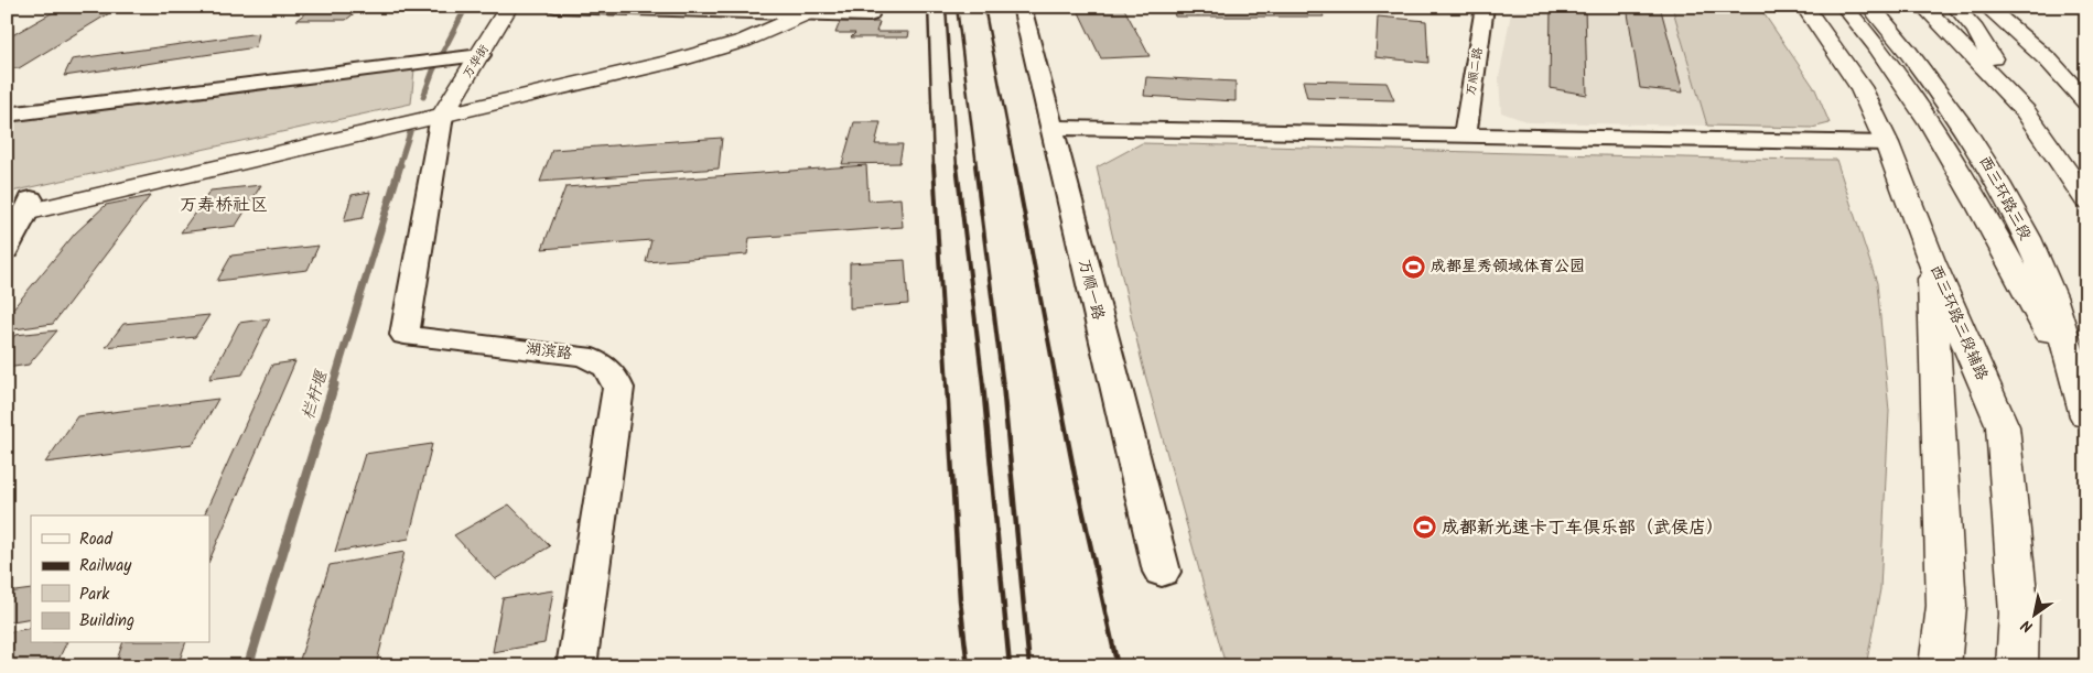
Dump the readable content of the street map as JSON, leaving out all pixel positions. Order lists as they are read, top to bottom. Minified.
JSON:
{"streets":{"main road":["万华街","西三环路三段","西三环路三段辅路"],"street":["万顺二路","万顺一路","湖滨路"]},"crossings":[["万华街","湖滨路"]],"districts":["万寿桥社区"],"water":["栏杆堰"],"places":{"sports":["成都星秀领域体育公园","成都新光速卡丁车俱乐部（武侯店）"]},"legend":["Road","Railway","Park","Building"],"north":"bottom left"}
